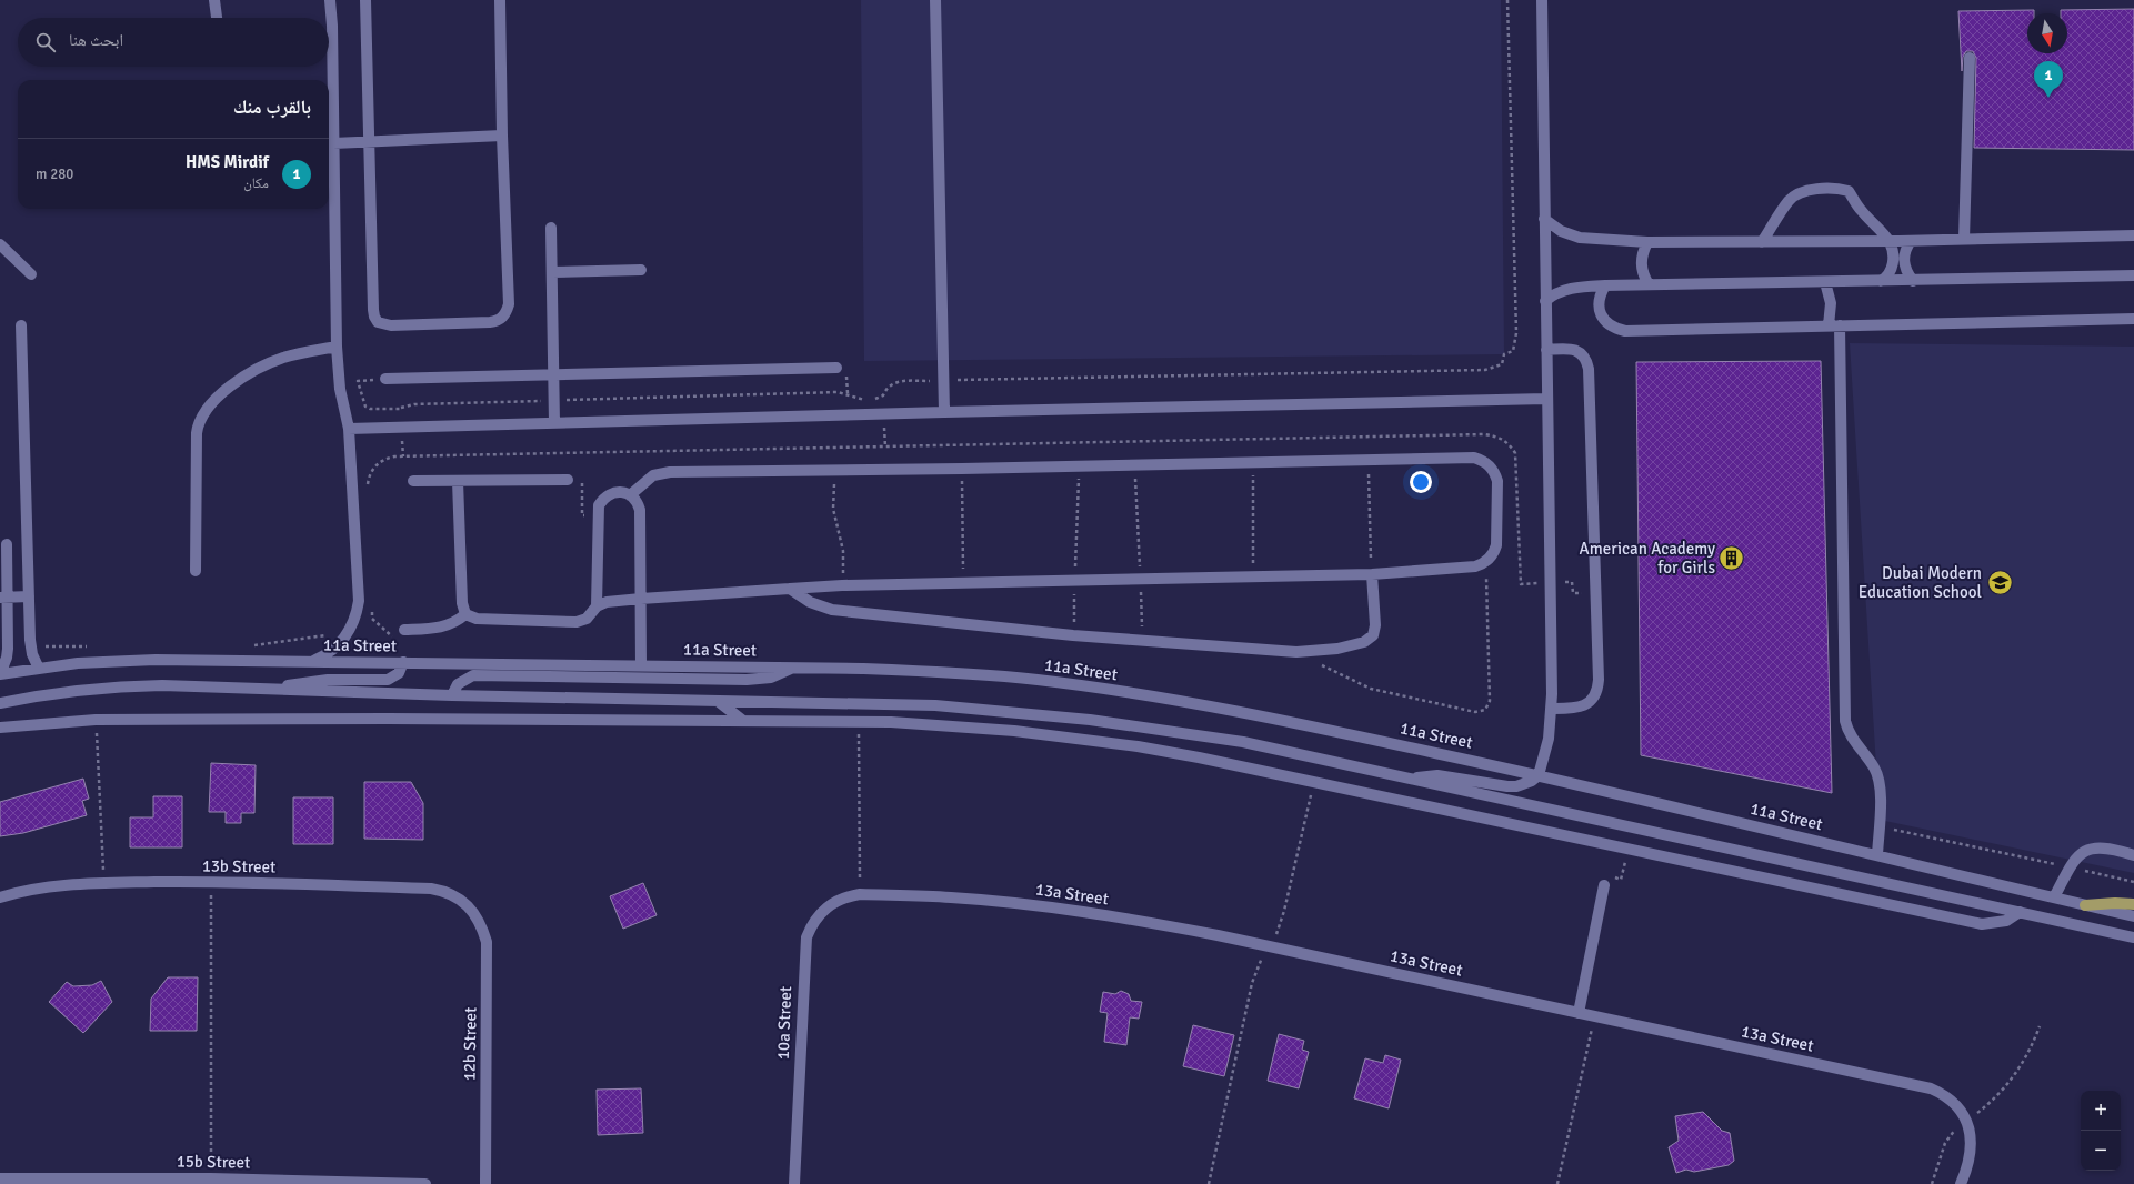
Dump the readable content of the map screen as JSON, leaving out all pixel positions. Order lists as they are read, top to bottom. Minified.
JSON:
{"streets":{"street":["11a Street","13b Street","13a Street","10a Street","12b Street","15b Street"]},"crossings":[["13b Street","12b Street"],["13a Street","10a Street"]],"places":{"building":["American Academy for Girls"],"school or university":["Dubai Modern Education School"]},"north":"bottom","page":{"search":"ابحث هنا","pins":"1","heading":"بالقرب منك","list":[{"mark":"1","name":"HMS Mirdif","note":"مكان","value":"280 m"}],"map_buttons":["+","−"]}}
